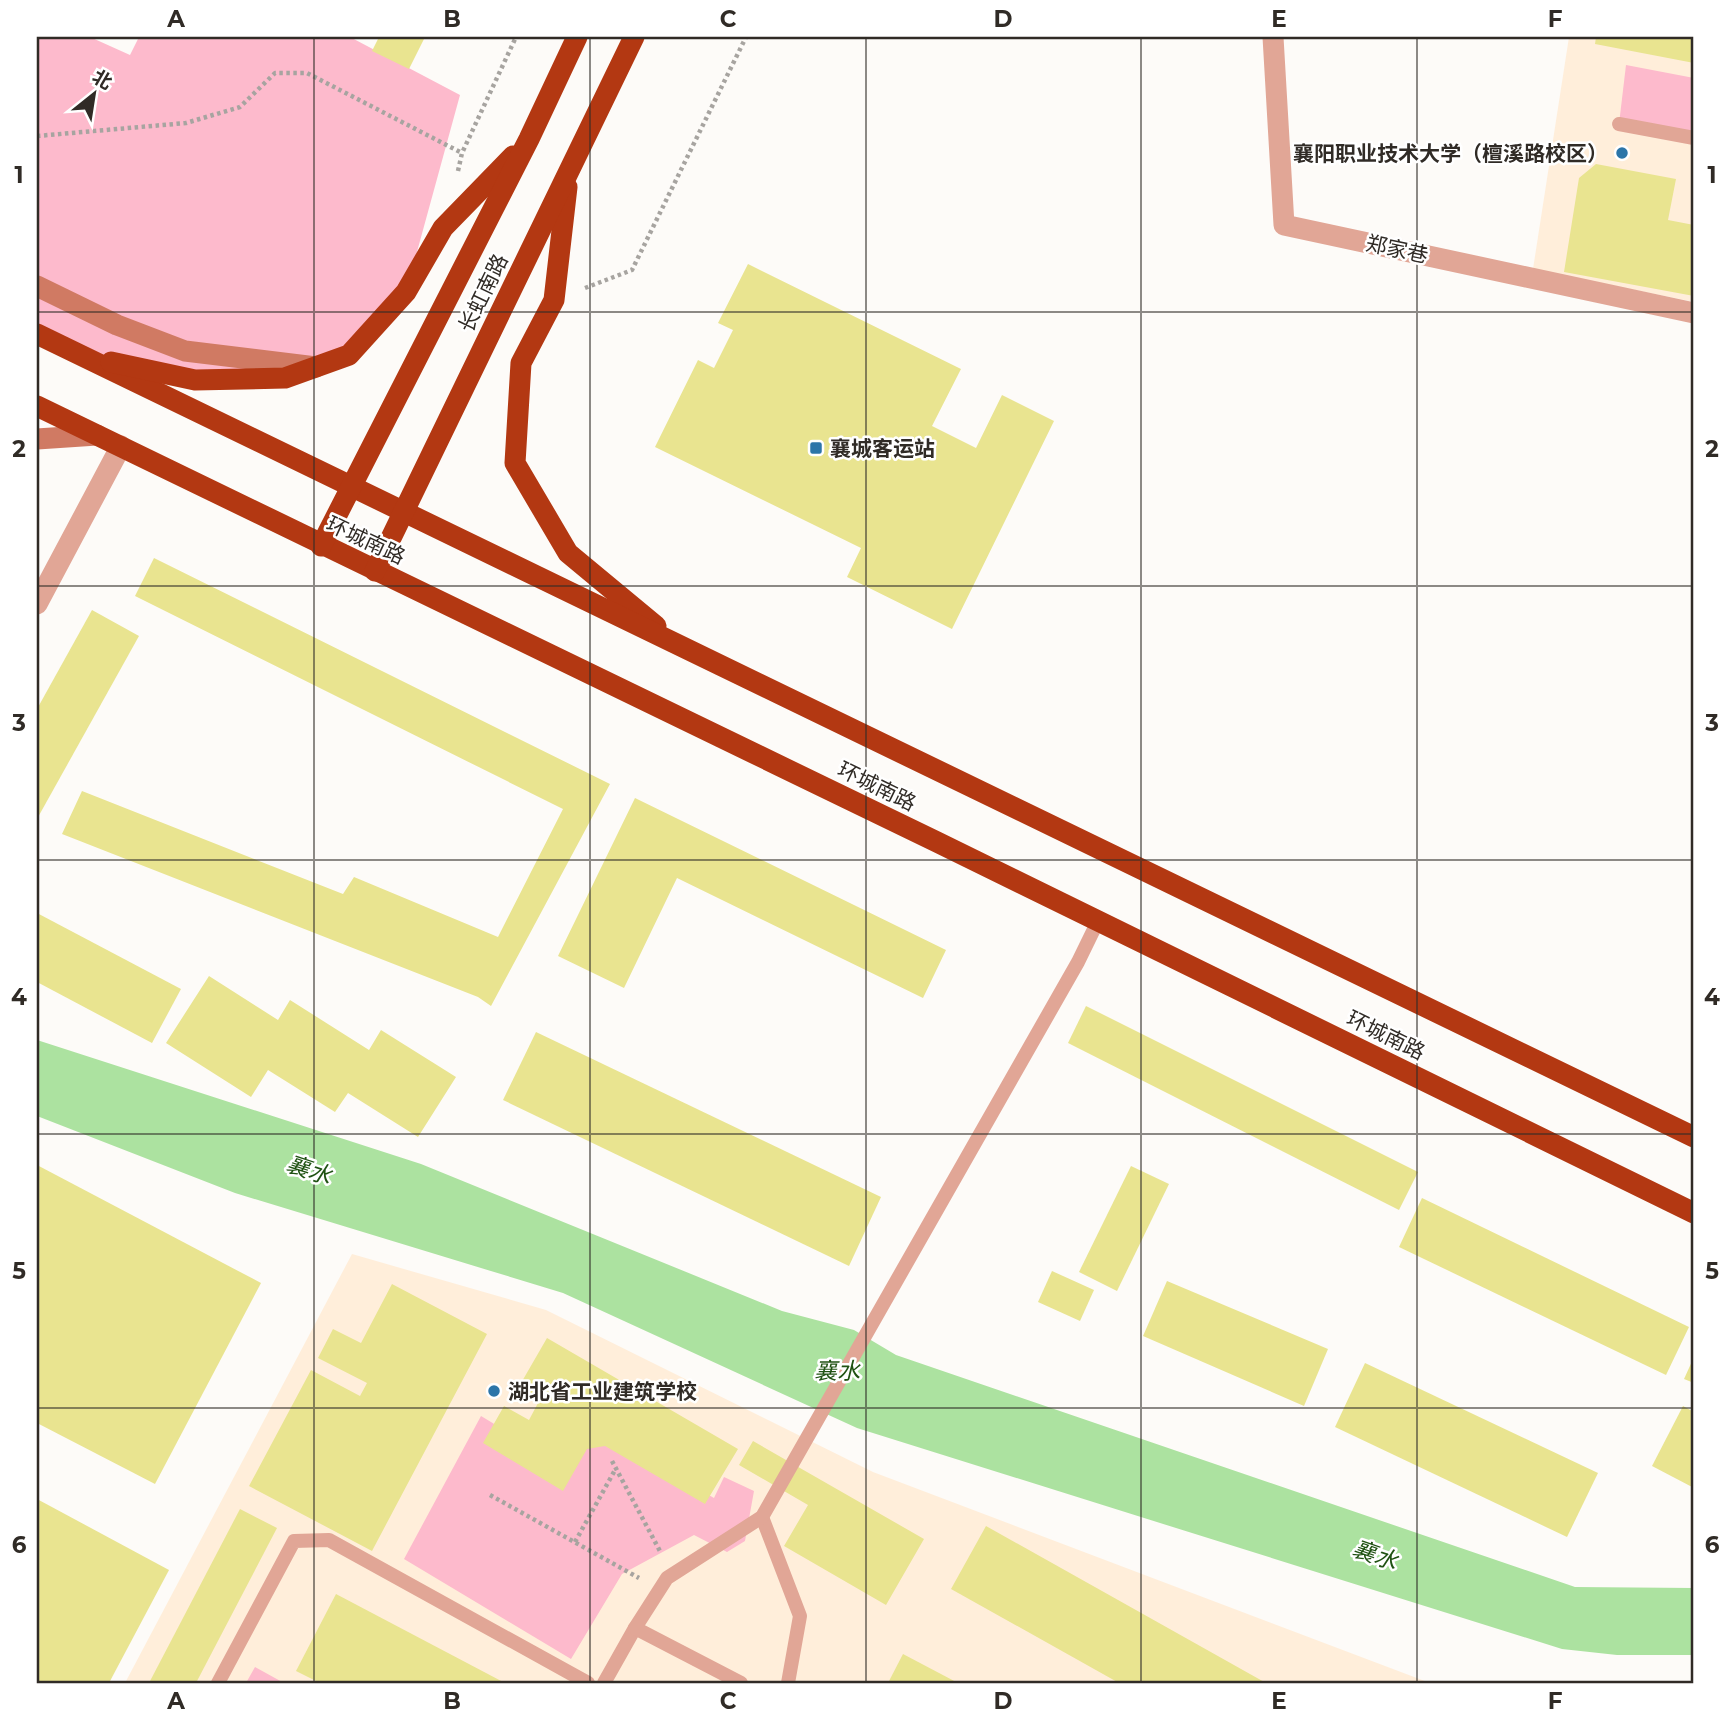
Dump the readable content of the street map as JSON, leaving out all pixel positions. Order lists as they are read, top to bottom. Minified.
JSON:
{"streets":{"highway":["长虹南路","环城南路"],"street":["郑家巷"]},"crossings":[["长虹南路","环城南路"]],"water":["襄水"],"places":{"other":["襄阳职业技术大学（檀溪路校区）","湖北省工业建筑学校"],"transit":["襄城客运站"]},"north":"top right","grid":{"columns":["A","B","C","D","E","F"],"rows":["1","2","3","4","5","6"]}}
